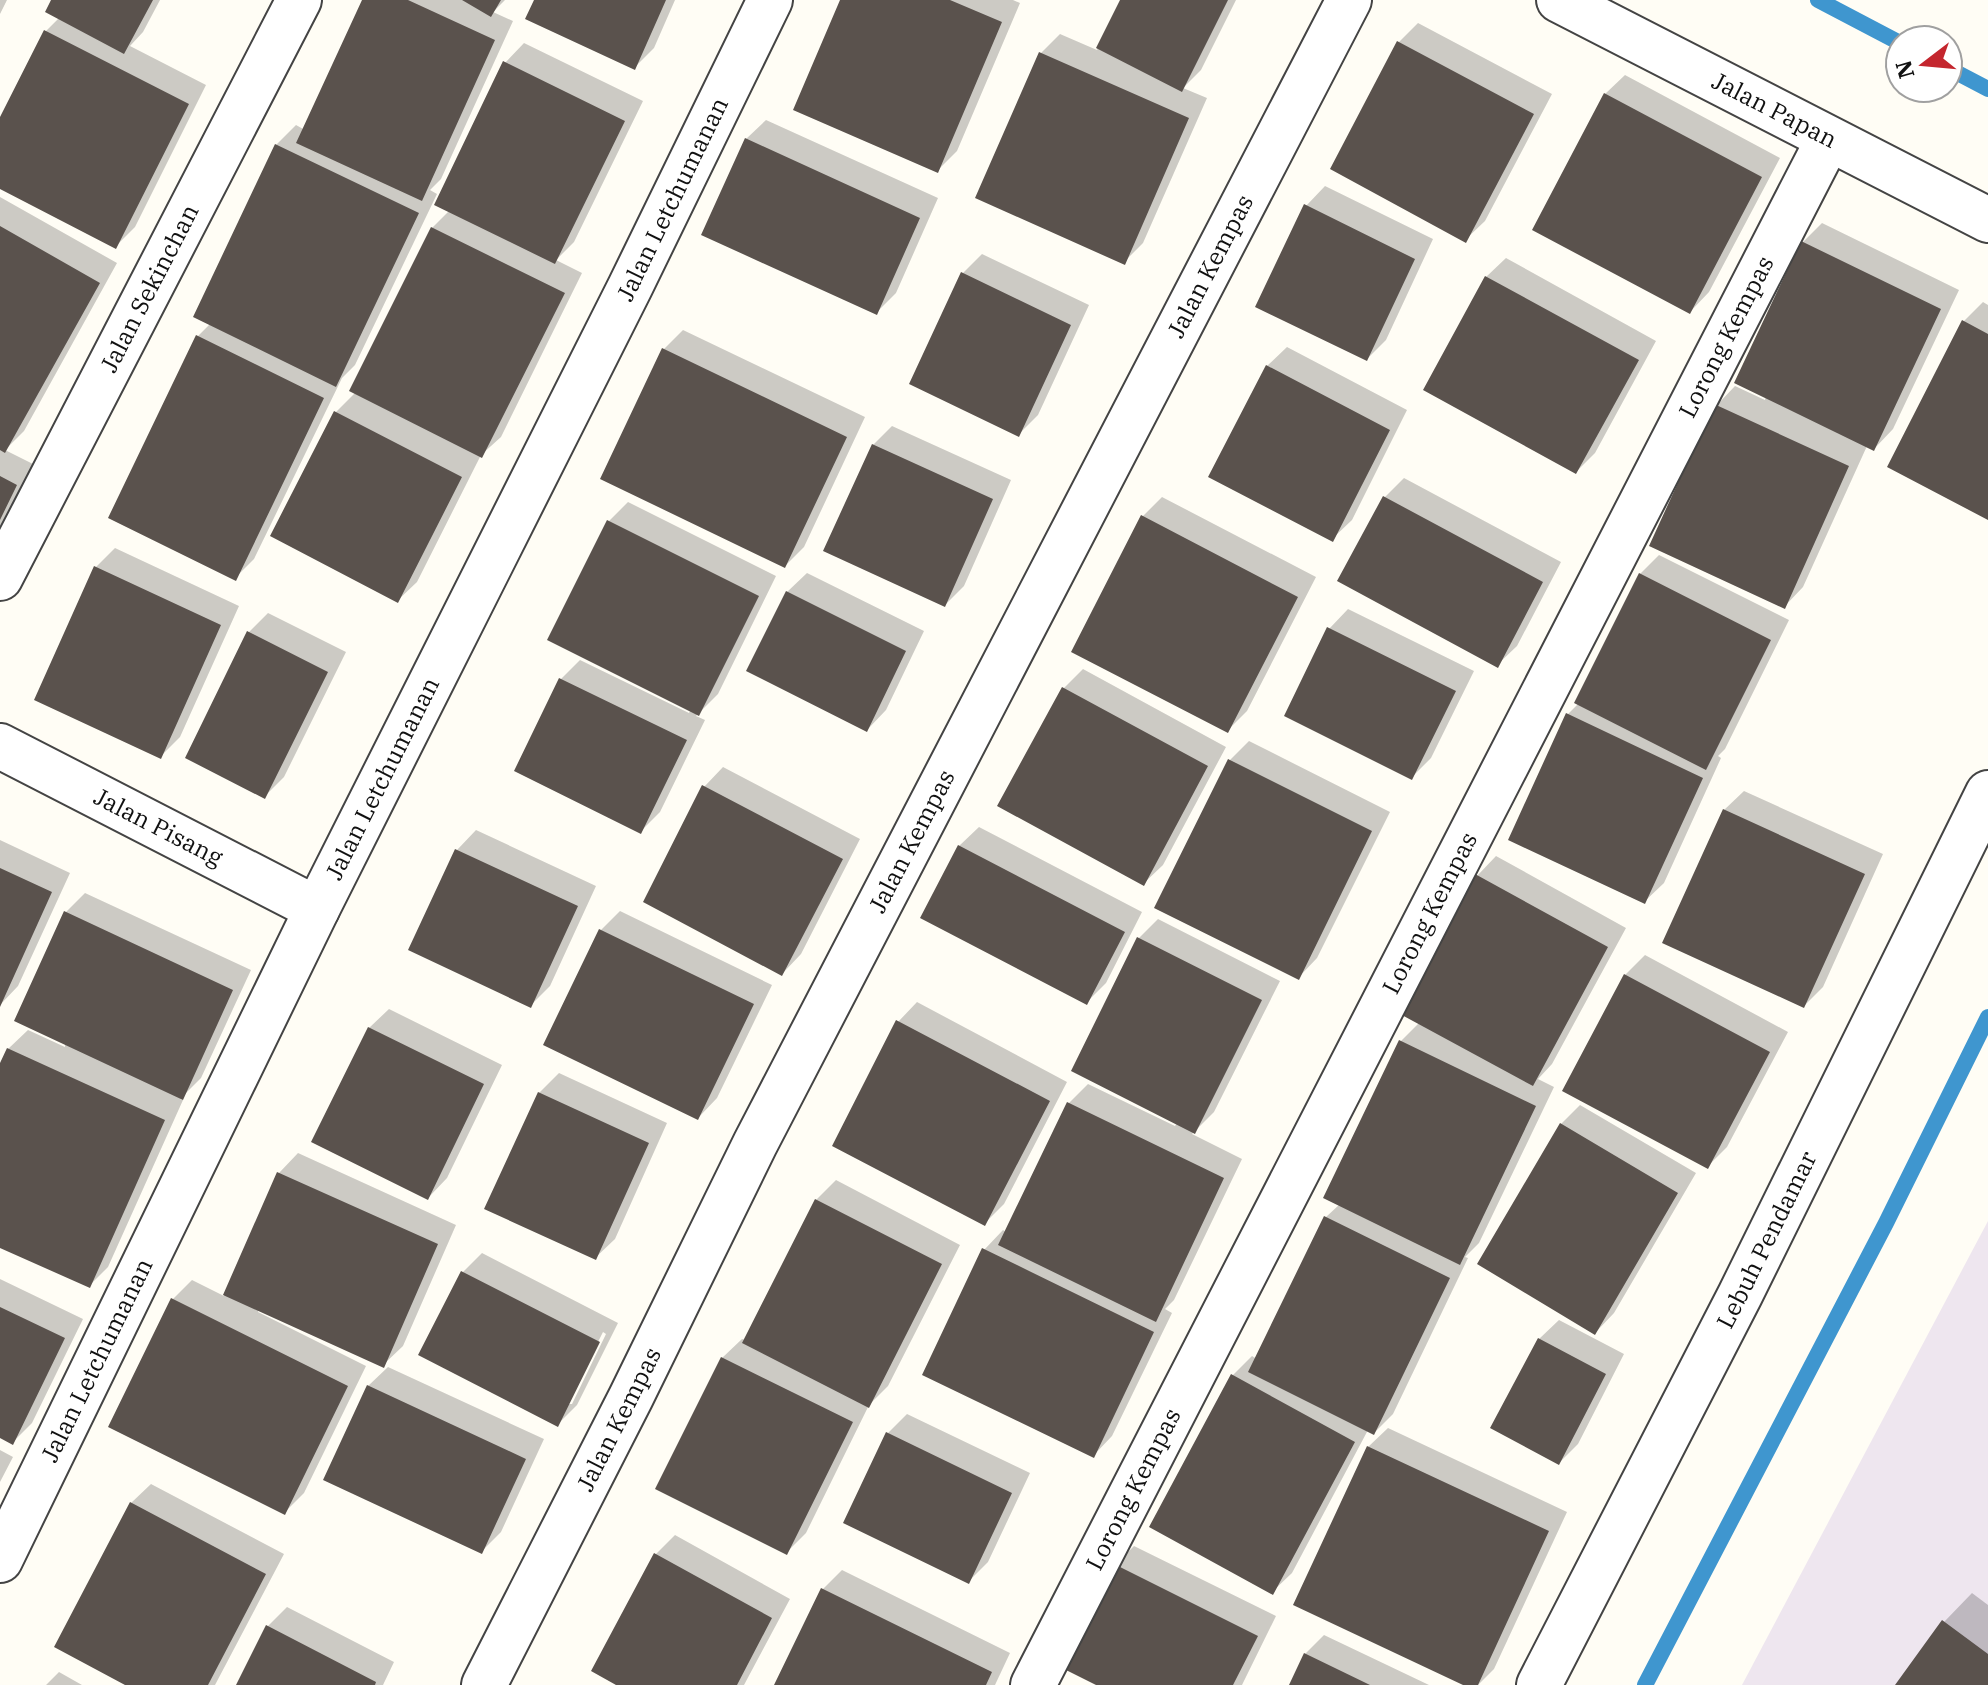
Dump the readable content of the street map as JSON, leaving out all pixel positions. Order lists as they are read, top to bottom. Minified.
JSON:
{"streets":{"street":["Jalan Papan","Jalan Letchumanan","Jalan Kempas","Jalan Sekinchan","Lorong Kempas","Jalan Pisang","Lebuh Pendamar"]},"crossings":[["Jalan Papan","Lorong Kempas"],["Jalan Letchumanan","Jalan Pisang"]],"north":"left"}
